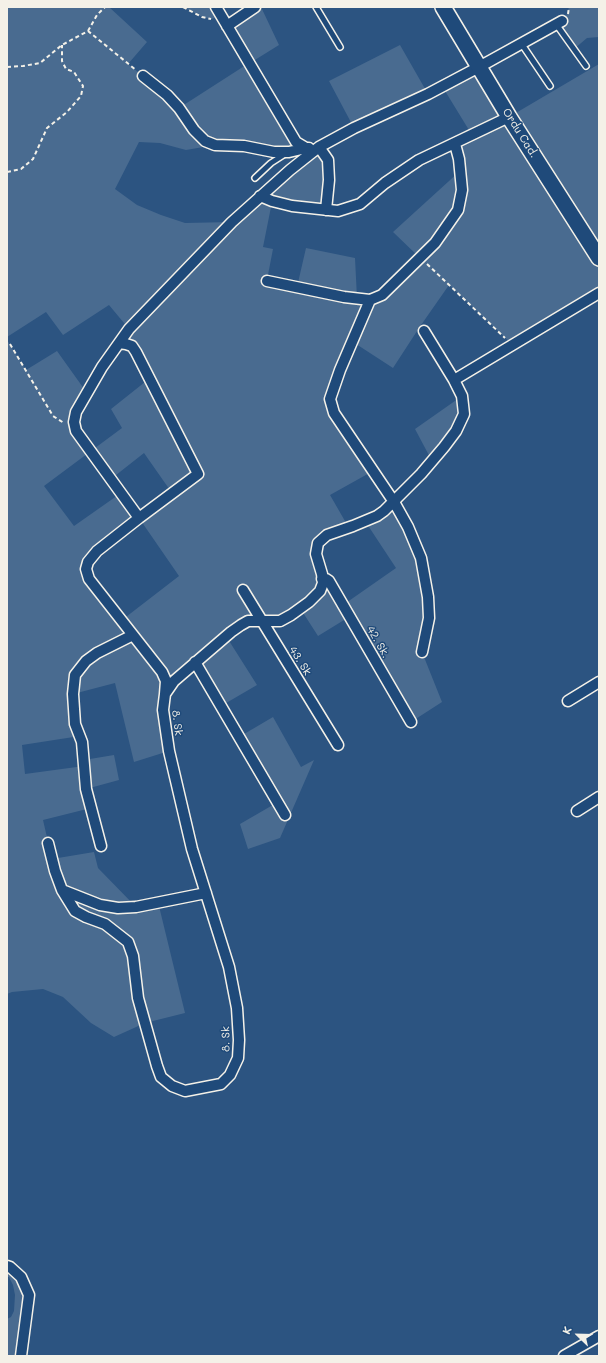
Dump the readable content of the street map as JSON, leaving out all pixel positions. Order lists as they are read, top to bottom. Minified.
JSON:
{"streets":{"main road":["Ordu Cad."],"street":["42. Sk.","43. Sk","8. Sk"]},"north":"top left"}
